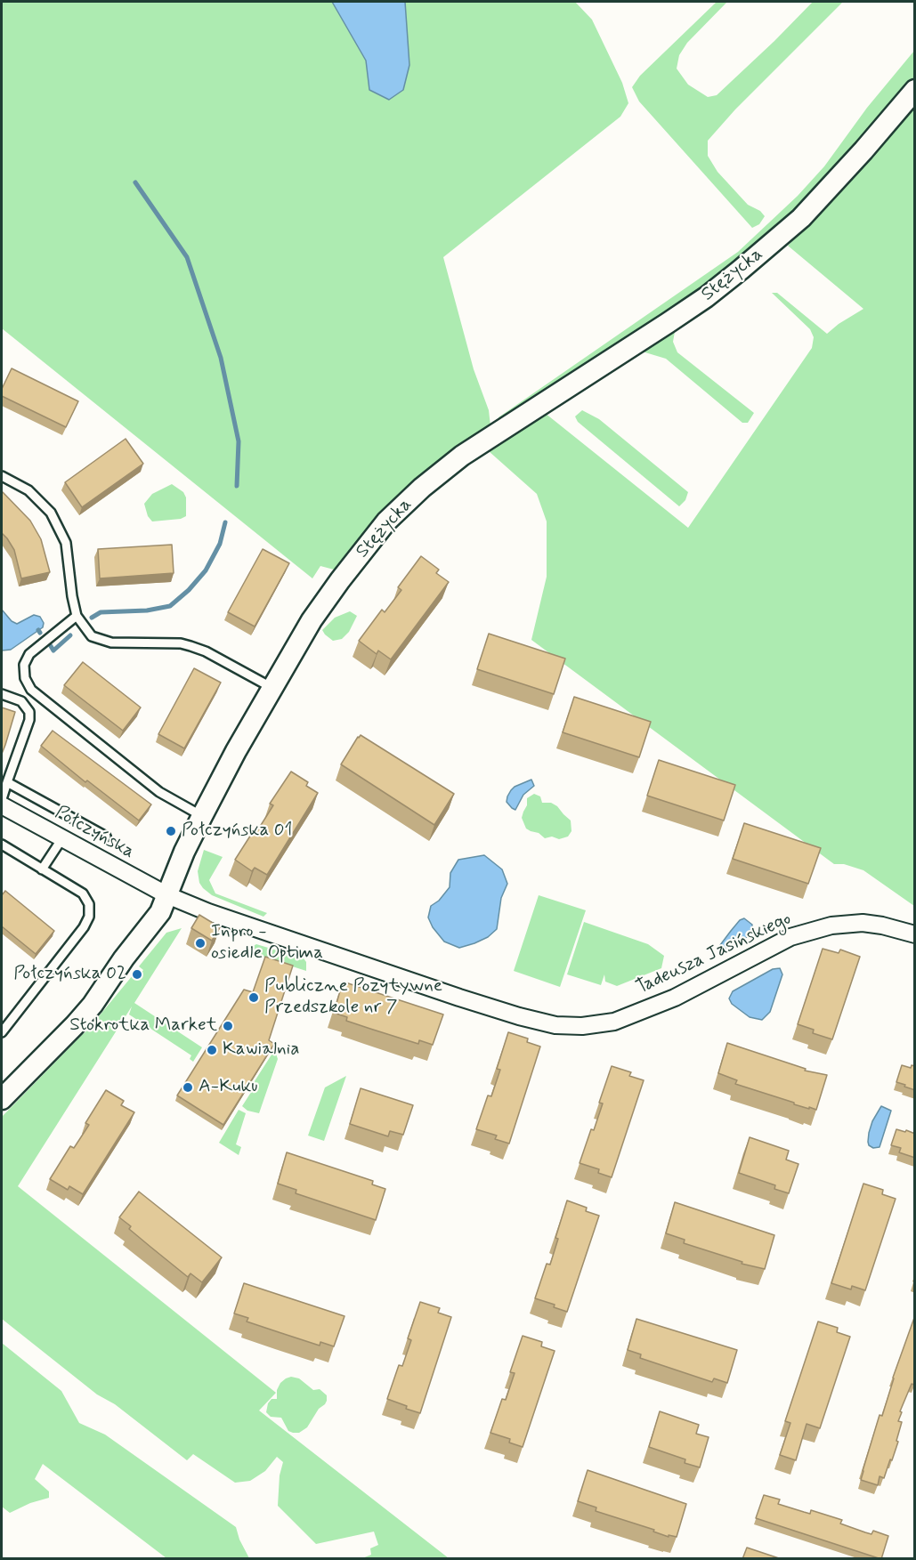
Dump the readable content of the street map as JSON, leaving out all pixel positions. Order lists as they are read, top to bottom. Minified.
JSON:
{"streets":{"street":["Stężycka","Połczyńska","Tadeusza Jasińskiego"]},"crossings":[["Stężycka","Połczyńska"],["Stężycka","Tadeusza Jasińskiego"],["Połczyńska","Tadeusza Jasińskiego"]],"places":["Połczyńska 01","Inpro - osiedle Optima","Połczyńska 02","Publiczne Pozytywne Przedszkole nr 7","Stokrotka Market","Kawialnia","A-Kuku"]}
